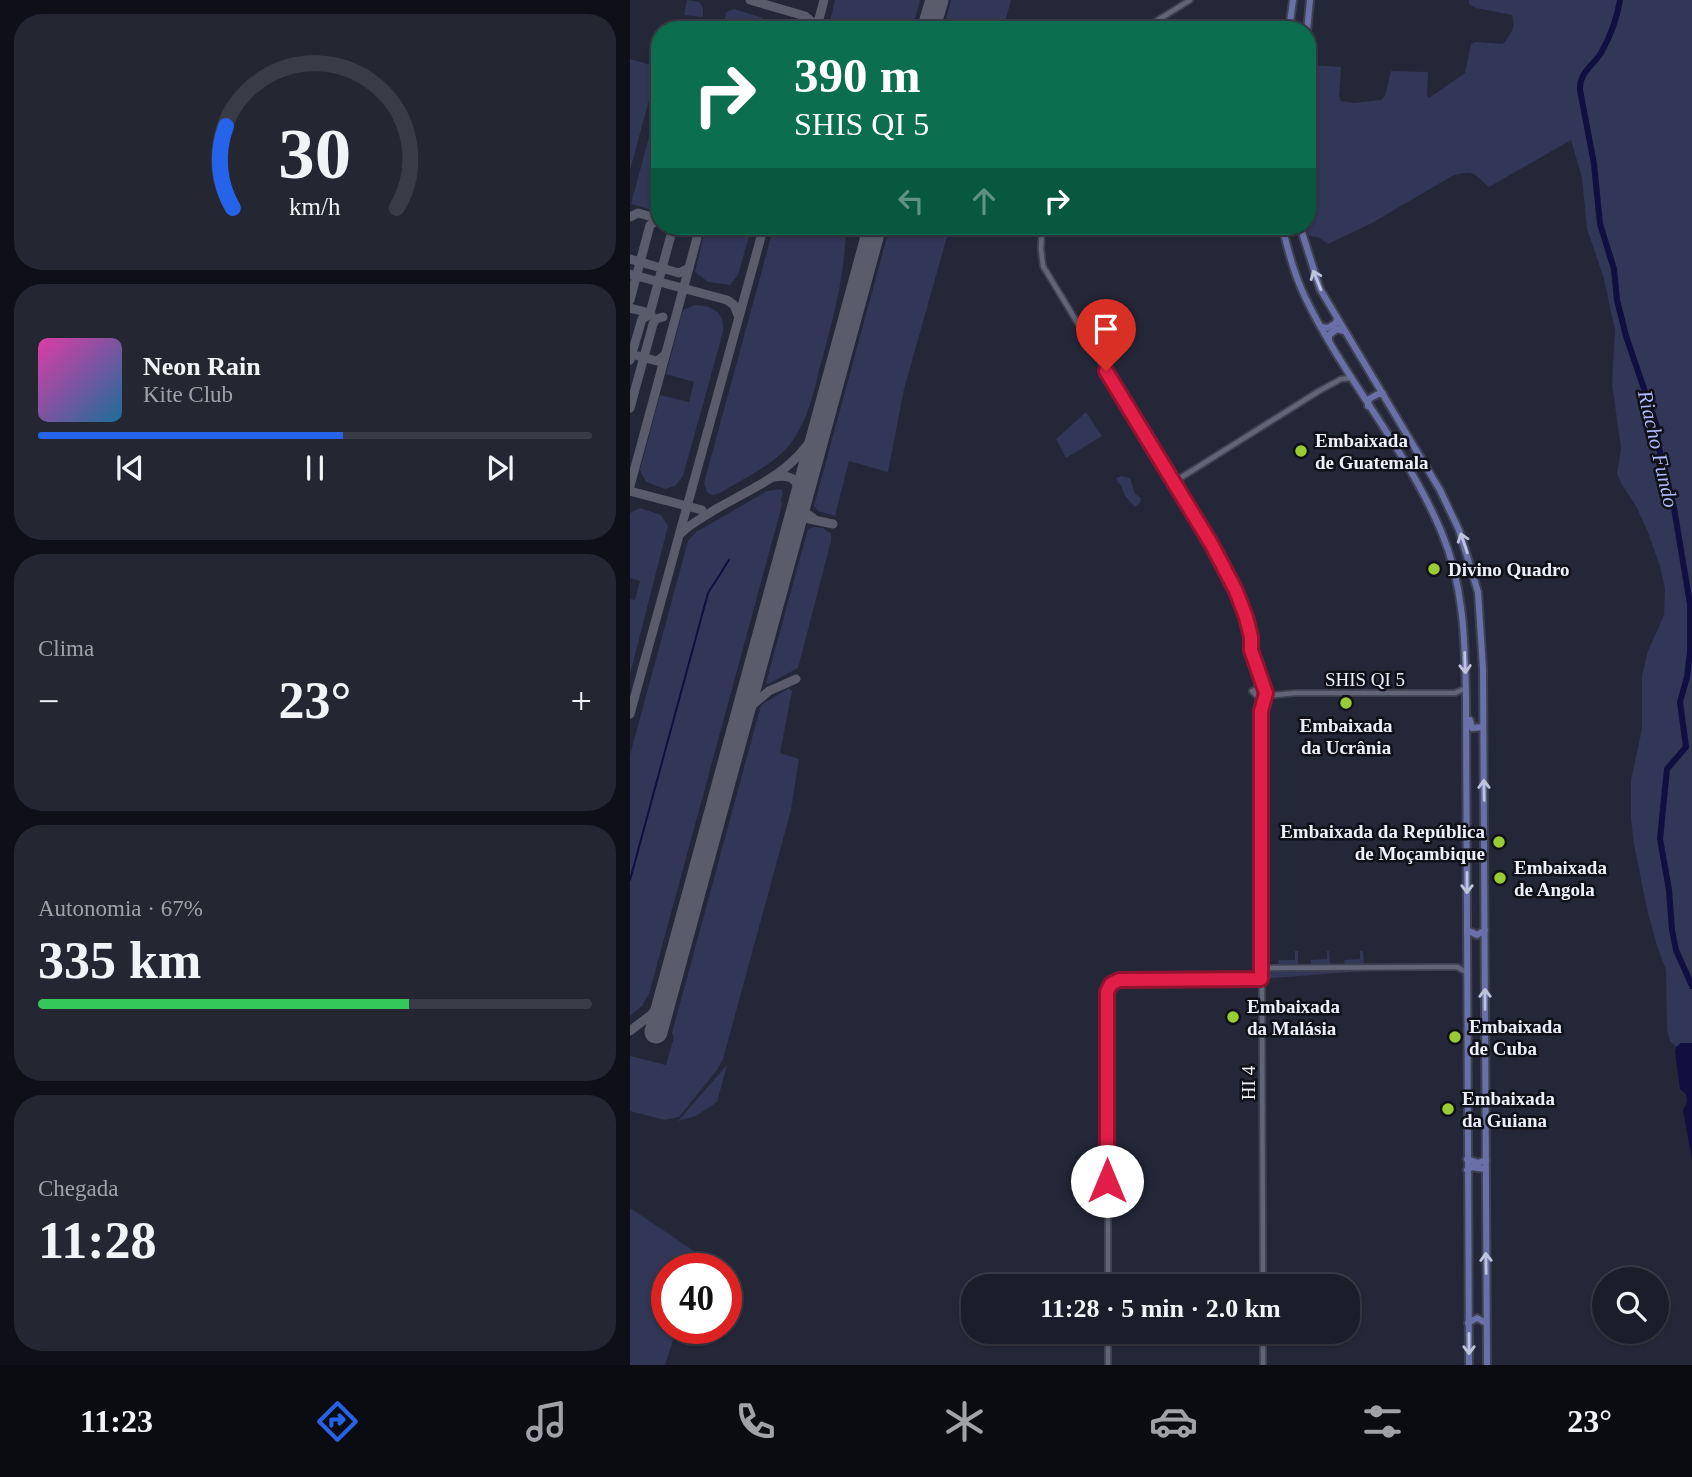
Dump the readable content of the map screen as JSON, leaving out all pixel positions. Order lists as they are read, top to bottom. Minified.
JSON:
{"streets":{"street":["SHIS QI 5","HI 4"]},"crossings":[["SHIS QI 5","HI 4"]],"water":["Riacho Fundo"],"places":["Embaixada de Guatemala","Divino Quadro","Embaixada da Ucrânia","Embaixada da República de Moçambique","Embaixada de Angola","Embaixada da Malásia","Embaixada de Cuba","Embaixada da Guiana"],"page":{"turn":["390 m","SHIS QI 5"],"song":["Neon Rain","Kite Club"],"tile":["Clima",["Autonomia · 67%","335 km"],["Chegada","11:28"]],"heat":["−","23°","+"],"limit":"40","trip":"11:28 · 5 min · 2.0 km","tabs":["11:23","23°"],"gauge":["30","km/h"]}}
